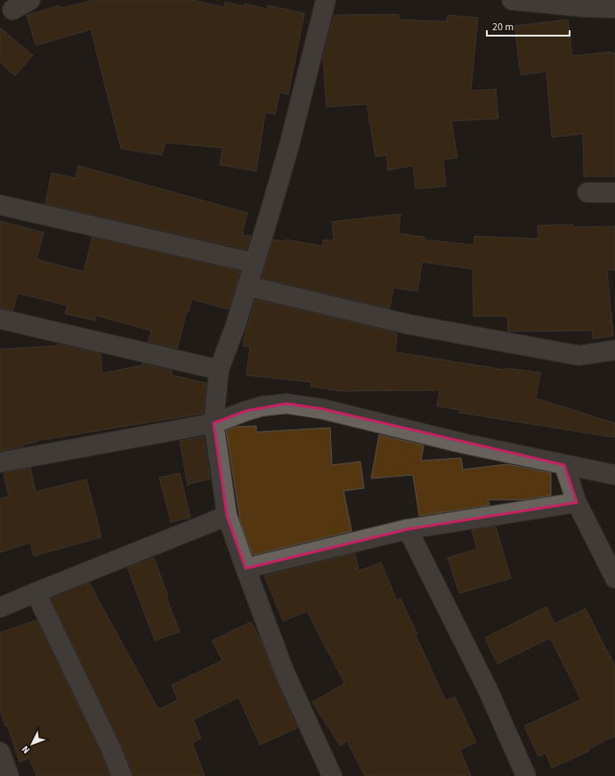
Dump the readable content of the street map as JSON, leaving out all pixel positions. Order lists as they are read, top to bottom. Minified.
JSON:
{"scale_bar":"20 m","north":"bottom left"}
